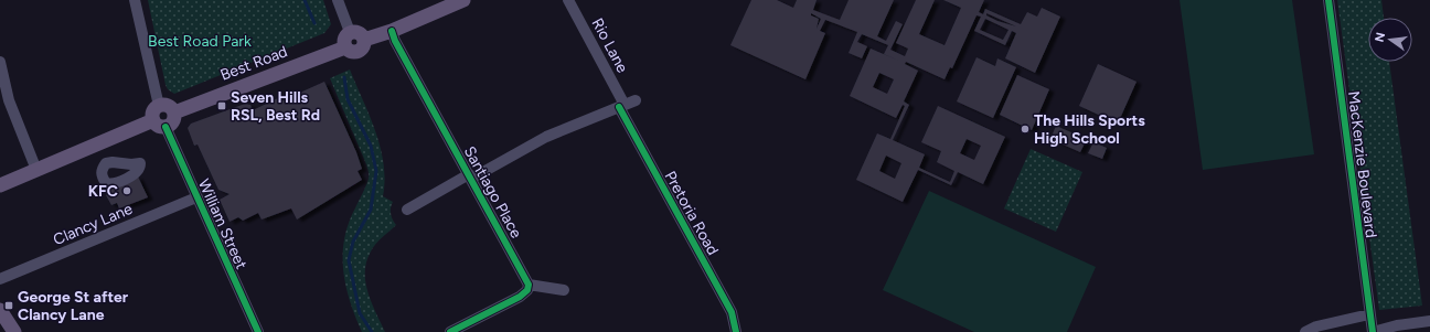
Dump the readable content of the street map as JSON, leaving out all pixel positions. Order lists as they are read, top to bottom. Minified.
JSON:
{"streets":{"main road":["Best Road"],"street":["Rio Lane","MacKenzie Boulevard","Santiago Place","Pretoria Road","Clancy Lane","William Street"]},"crossings":[["Rio Lane","Pretoria Road"],["Best Road","William Street"],["Clancy Lane","William Street"]],"parks":["Best Road Park"],"places":{"transit":["Seven Hills RSL, Best Rd","George St after Clancy Lane"],"other":["The Hills Sports High School","KFC"]},"north":"left"}
